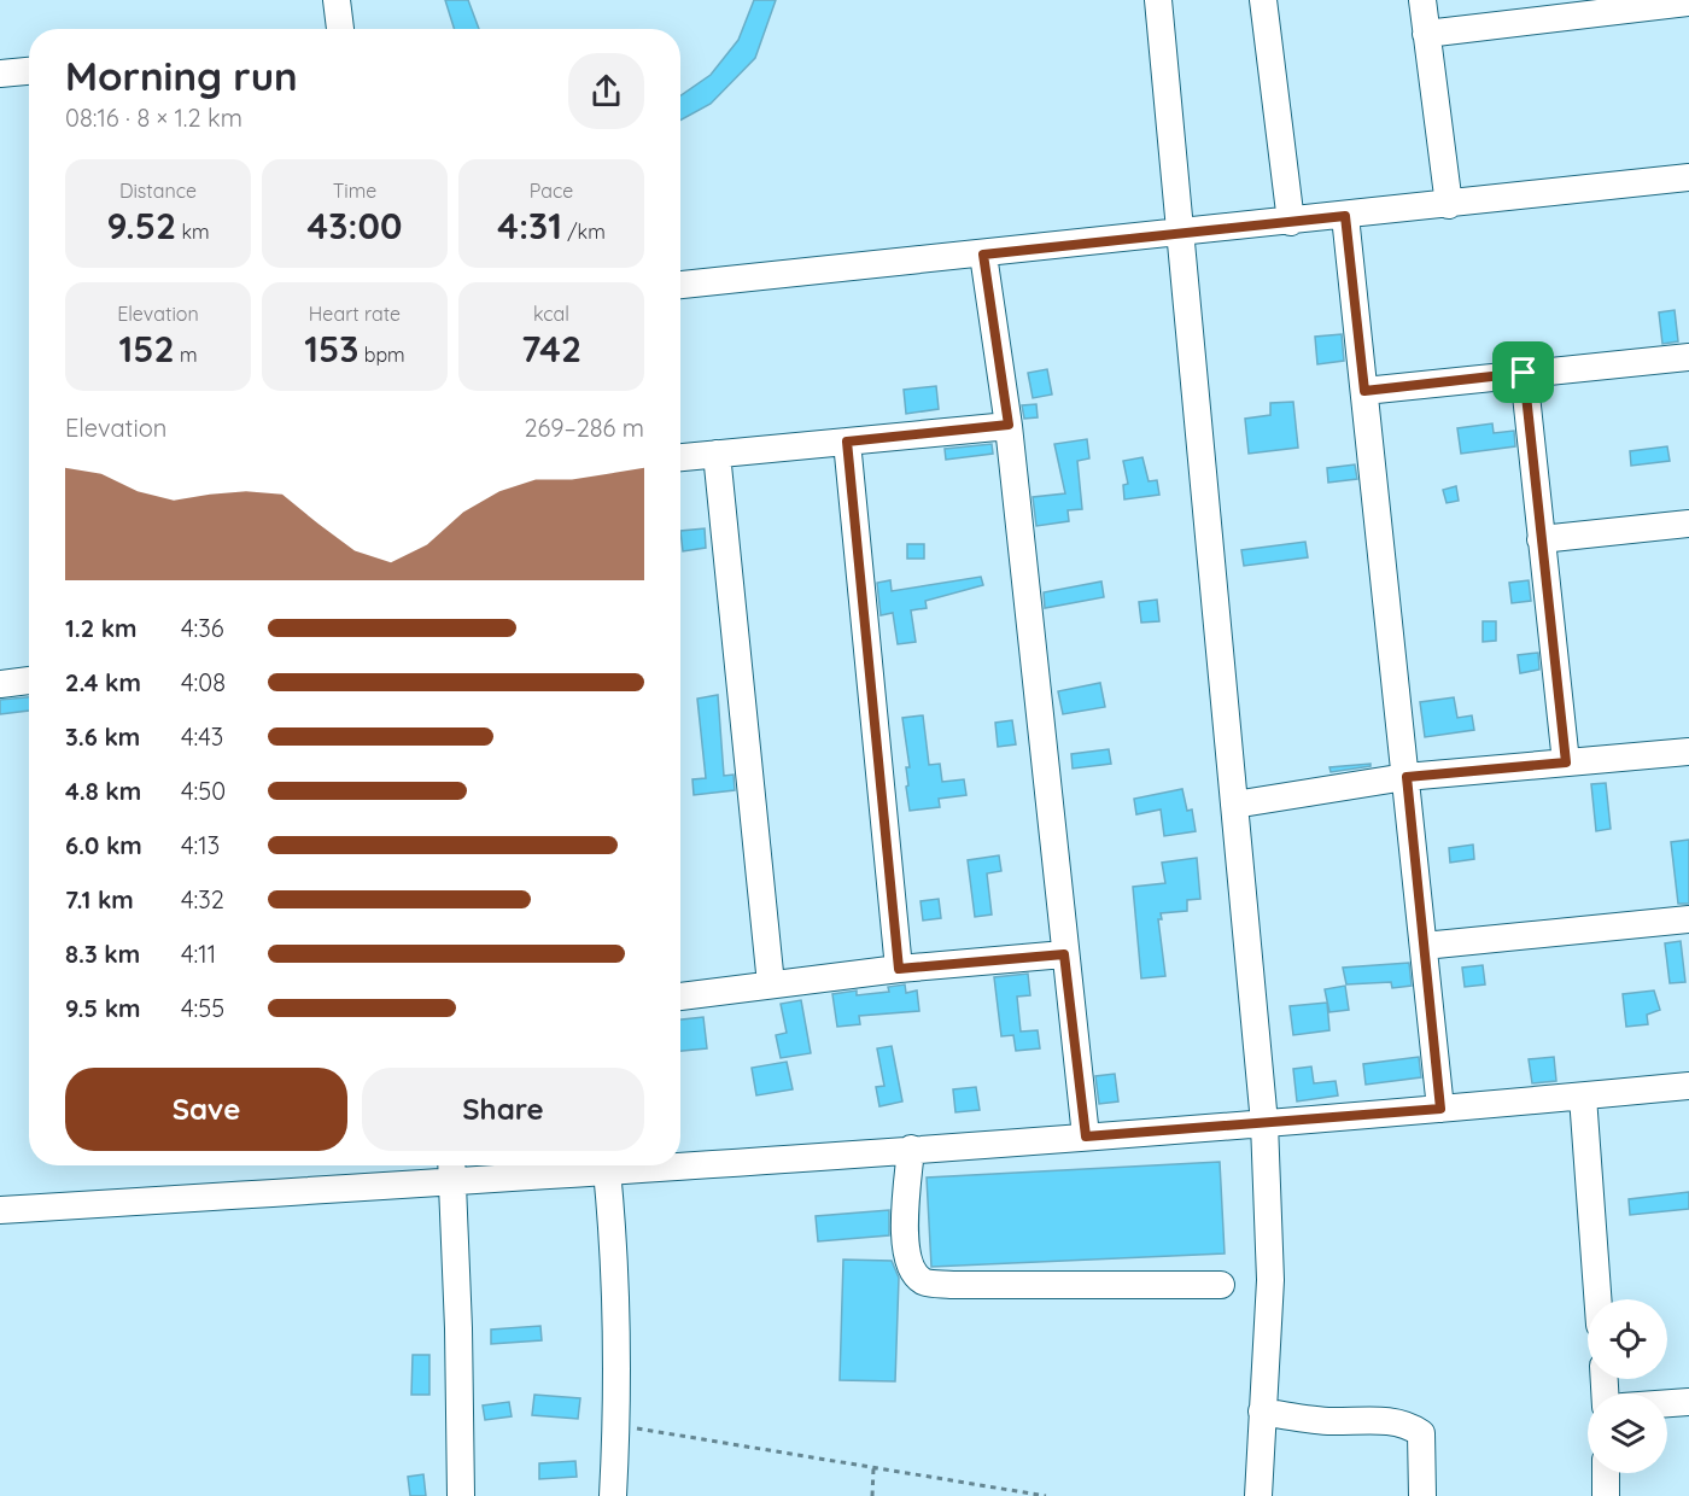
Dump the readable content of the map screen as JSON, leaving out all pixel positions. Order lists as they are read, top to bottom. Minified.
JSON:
{"page":{"heading":["Morning run","08:16 · 8 × 1.2 km"],"stats":[["Distance","9.52 km"],["Time","43:00"],["Pace","4:31 /km"],["Elevation","152 m"],["Heart rate","153 bpm"],["kcal","742"]],"chart":["Elevation","269–286 m"],"list":[{"name":"1.2 km","note":"4:36"},{"name":"2.4 km","note":"4:08"},{"name":"3.6 km","note":"4:43"},{"name":"4.8 km","note":"4:50"},{"name":"6.0 km","note":"4:13"},{"name":"7.1 km","note":"4:32"},{"name":"8.3 km","note":"4:11"},{"name":"9.5 km","note":"4:55"}],"buttons":["Save","Share"]}}
